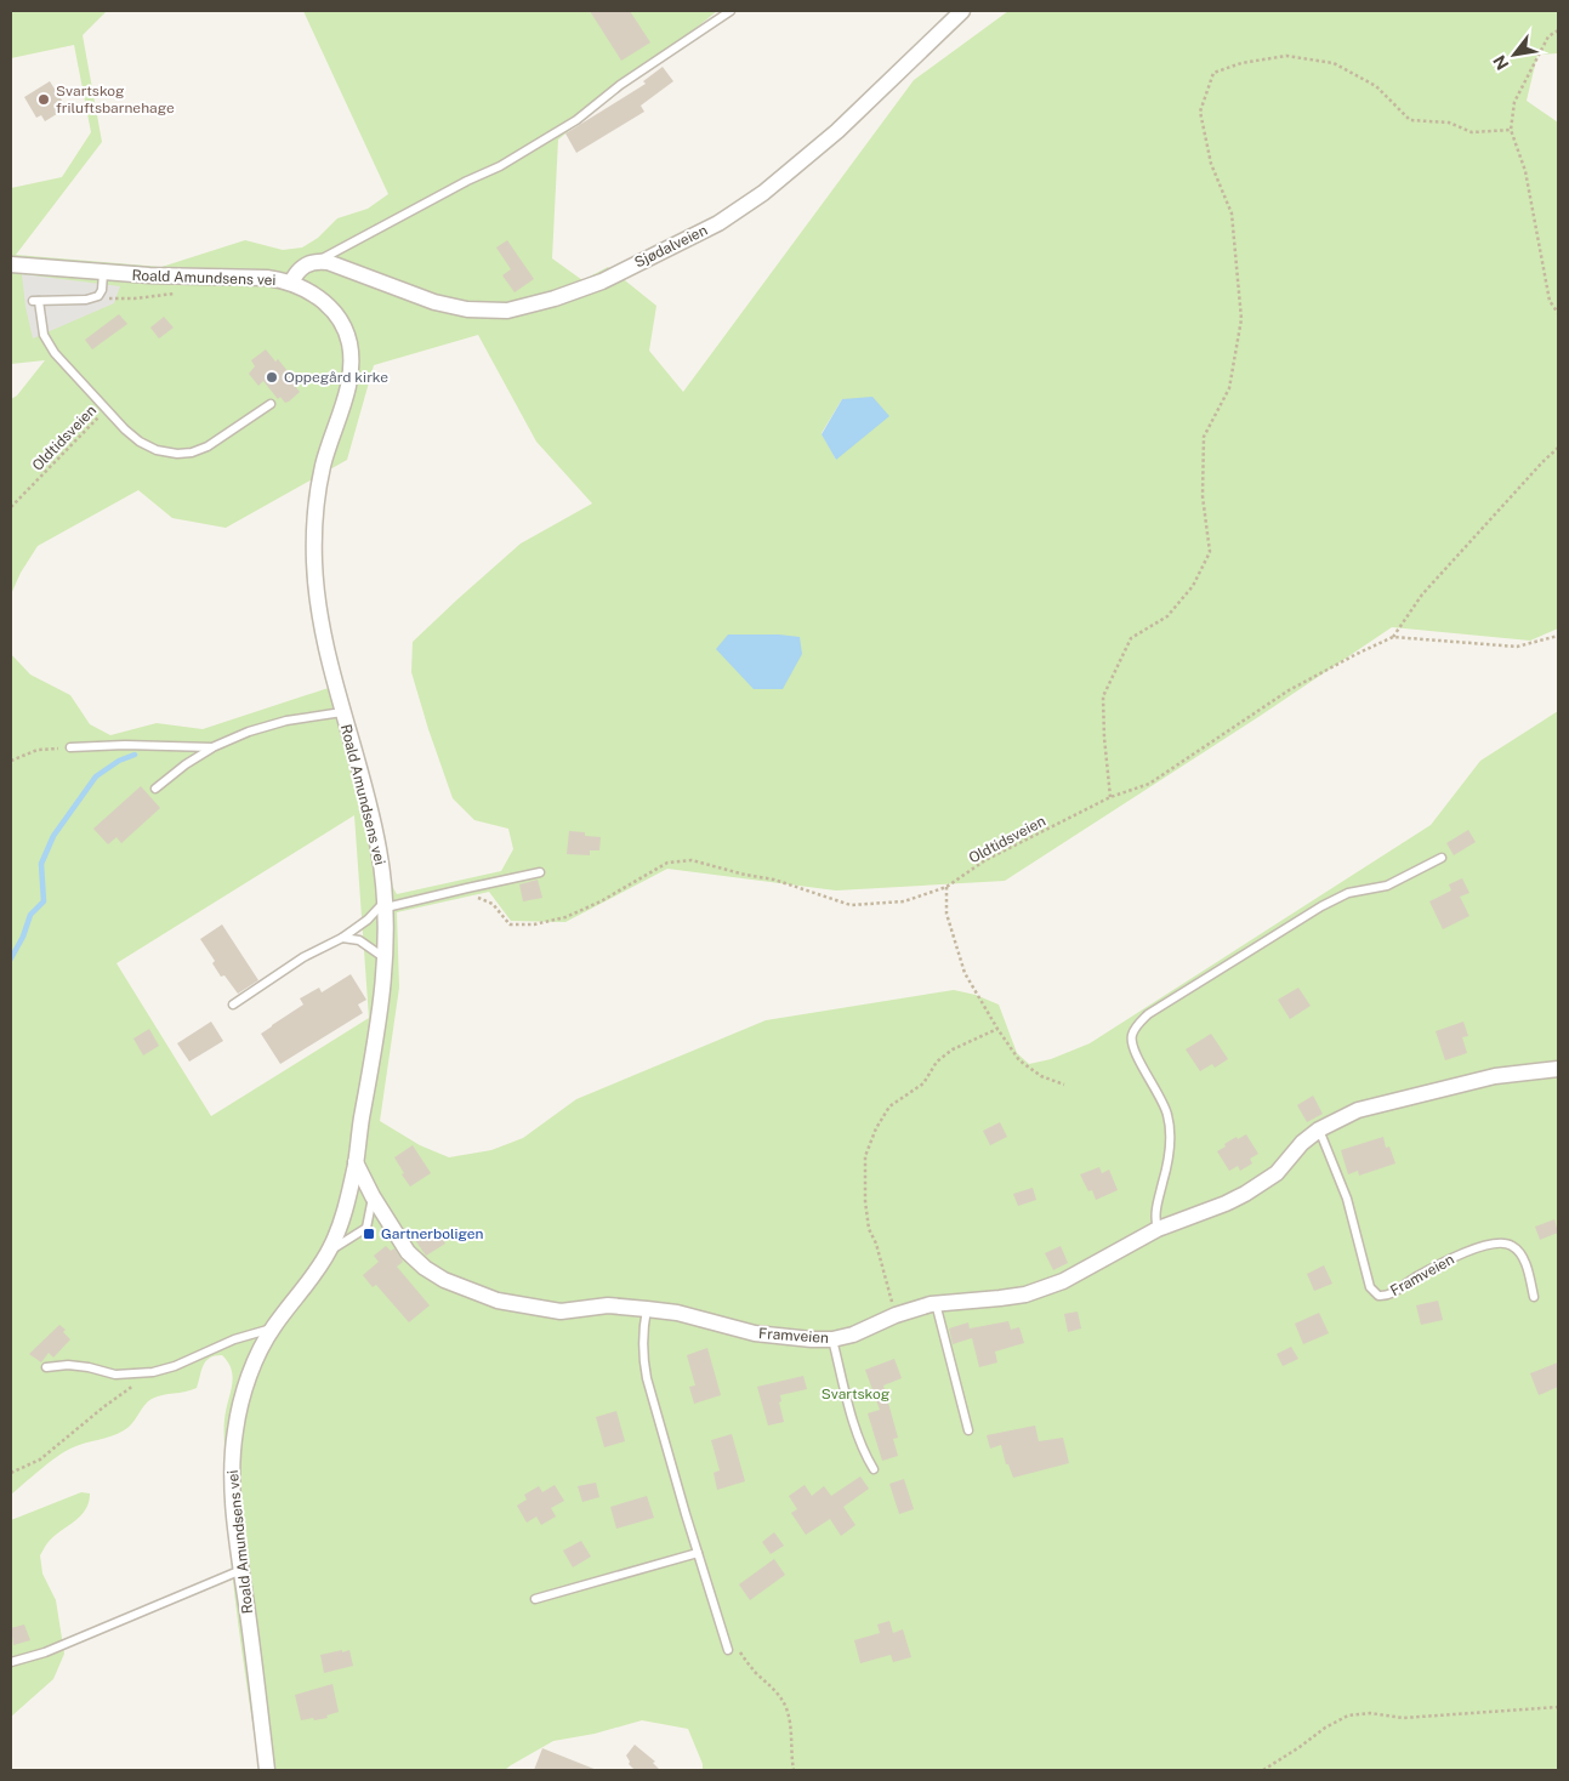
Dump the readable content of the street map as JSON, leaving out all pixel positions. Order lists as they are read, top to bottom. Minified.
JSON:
{"streets":{"street":["Sjødalveien","Roald Amundsens vei","Framveien"],"path":["Oldtidsveien"]},"crossings":[["Roald Amundsens vei","Framveien"]],"parks":["Svartskog"],"places":{"other":["Svartskog friluftsbarnehage","Oppegård kirke"],"transit":["Gartnerboligen"]},"north":"bottom left"}
